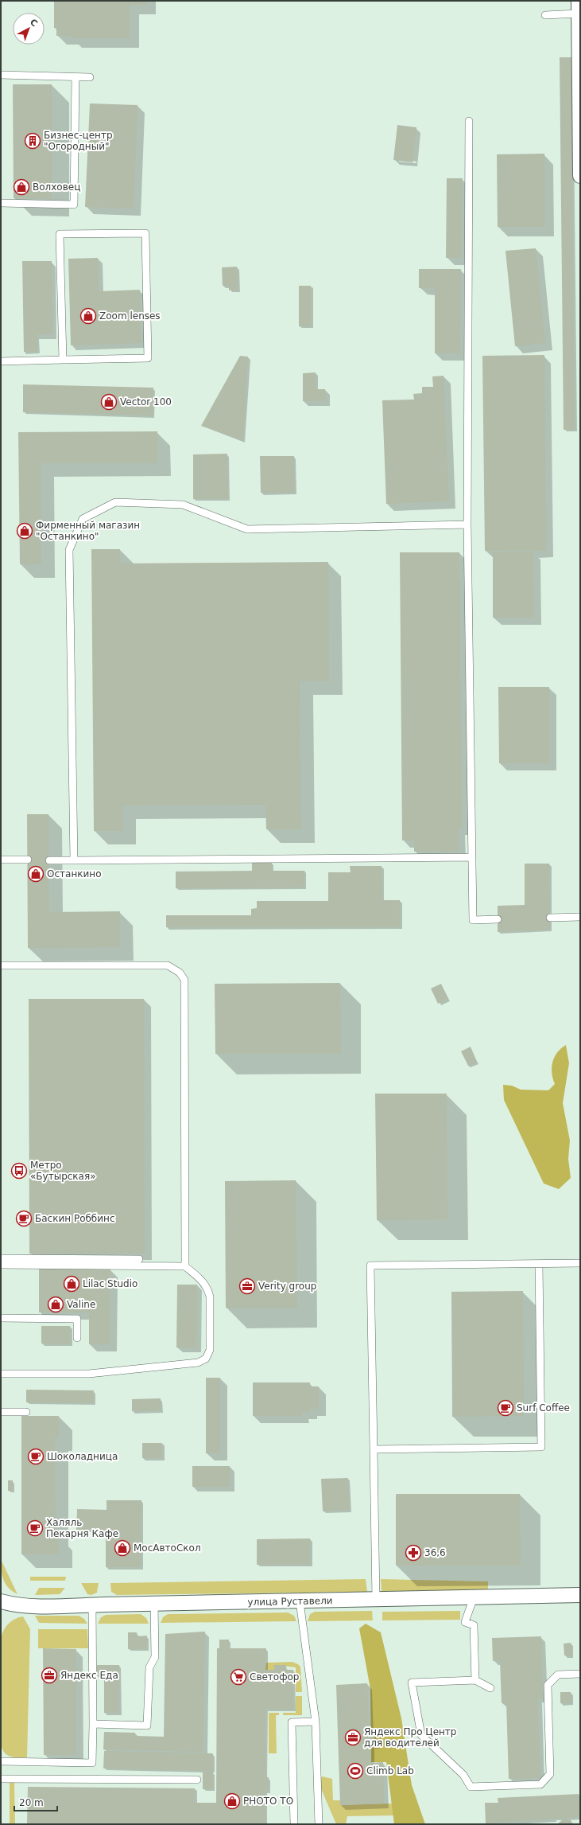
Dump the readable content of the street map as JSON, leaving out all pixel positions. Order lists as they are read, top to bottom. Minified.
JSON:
{"streets":{"street":["улица Руставели"]},"places":{"building":["Бизнес-центр \"Огородный\""],"shop":["Волховец","Zoom lenses","Vector 100","Фирменный магазин \"Останкино\"","Останкино","Lilac Studio","Valine","МосАвтоСкол","PHOTO TO"],"bus stop":["Метро «Бутырская»"],"cafe":["Баскин Роббинс","Surf Coffee","Шоколадница","Халяль Пекарня Кафе"],"office":["Verity group","Яндекс Еда","Яндекс Про Центр для водителей"],"pharmacy":["36,6"],"supermarket":["Светофор"],"sports":["Climb Lab"]},"scale_bar":"20 m","north":"top right"}
